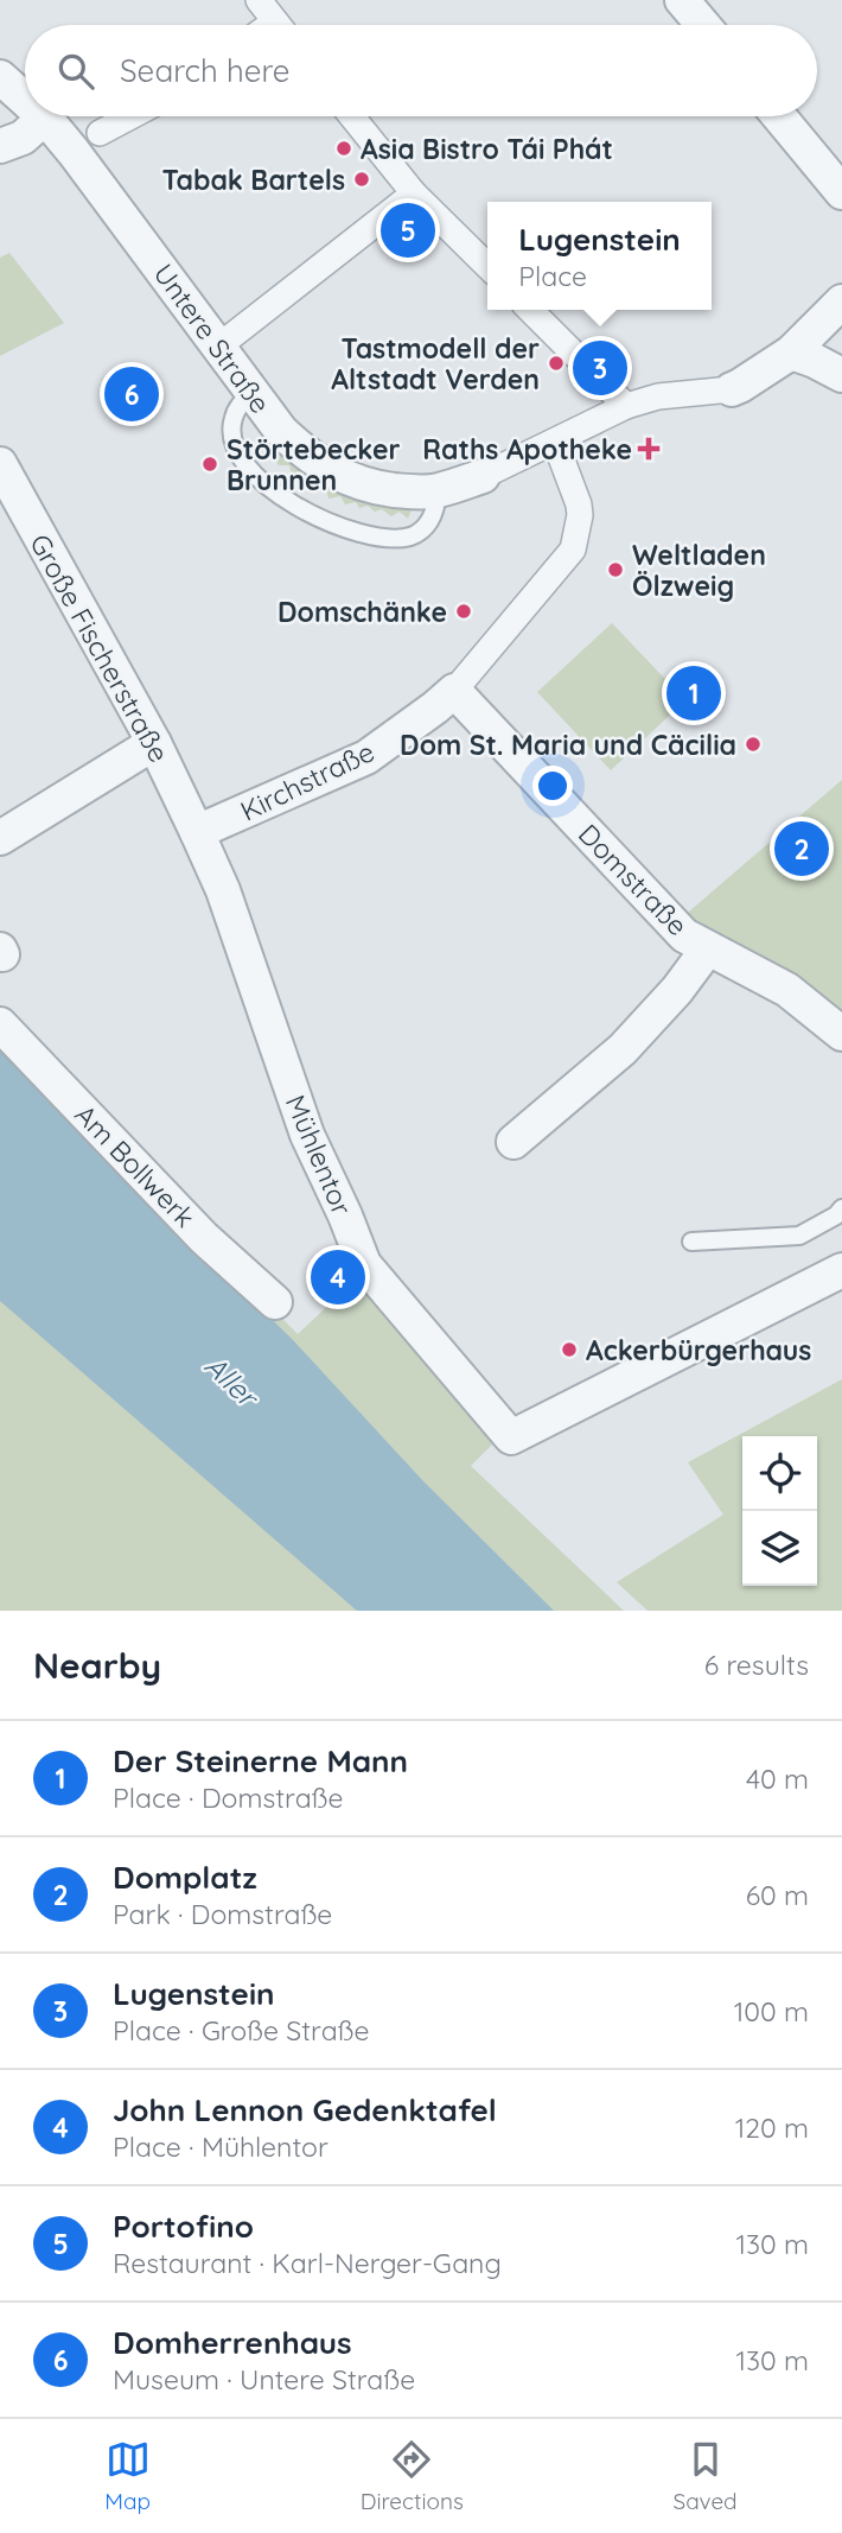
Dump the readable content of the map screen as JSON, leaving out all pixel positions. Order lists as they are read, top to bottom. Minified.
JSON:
{"streets":{"street":["Untere Straße","Große Fischerstraße","Kirchstraße","Domstraße","Mühlentor","Am Bollwerk"]},"crossings":[["Große Fischerstraße","Kirchstraße"],["Große Fischerstraße","Mühlentor"],["Kirchstraße","Domstraße"],["Kirchstraße","Mühlentor"]],"water":["Aller"],"places":{"other":["Asia Bistro Tái Phát","Tabak Bartels","Tastmodell der Altstadt Verden","Störtebecker Brunnen","Weltladen Ölzweig","Domschänke","Dom St. Maria und Cäcilia","Ackerbürgerhaus"],"health":["Raths Apotheke"]},"page":{"search":"Search here","pins":["5","3","6","1","2","4"],"popup":["Lugenstein","Place"],"heading":["Nearby","6 results"],"list":[{"mark":"1","name":"Der Steinerne Mann","note":"Place · Domstraße","value":"40 m"},{"mark":"2","name":"Domplatz","note":"Park · Domstraße","value":"60 m"},{"mark":"3","name":"Lugenstein","note":"Place · Große Straße","value":"100 m"},{"mark":"4","name":"John Lennon Gedenktafel","note":"Place · Mühlentor","value":"120 m"},{"mark":"5","name":"Portofino","note":"Restaurant · Karl-Nerger-Gang","value":"130 m"},{"mark":"6","name":"Domherrenhaus","note":"Museum · Untere Straße","value":"130 m"}],"nav":["Map","Directions","Saved"]}}
